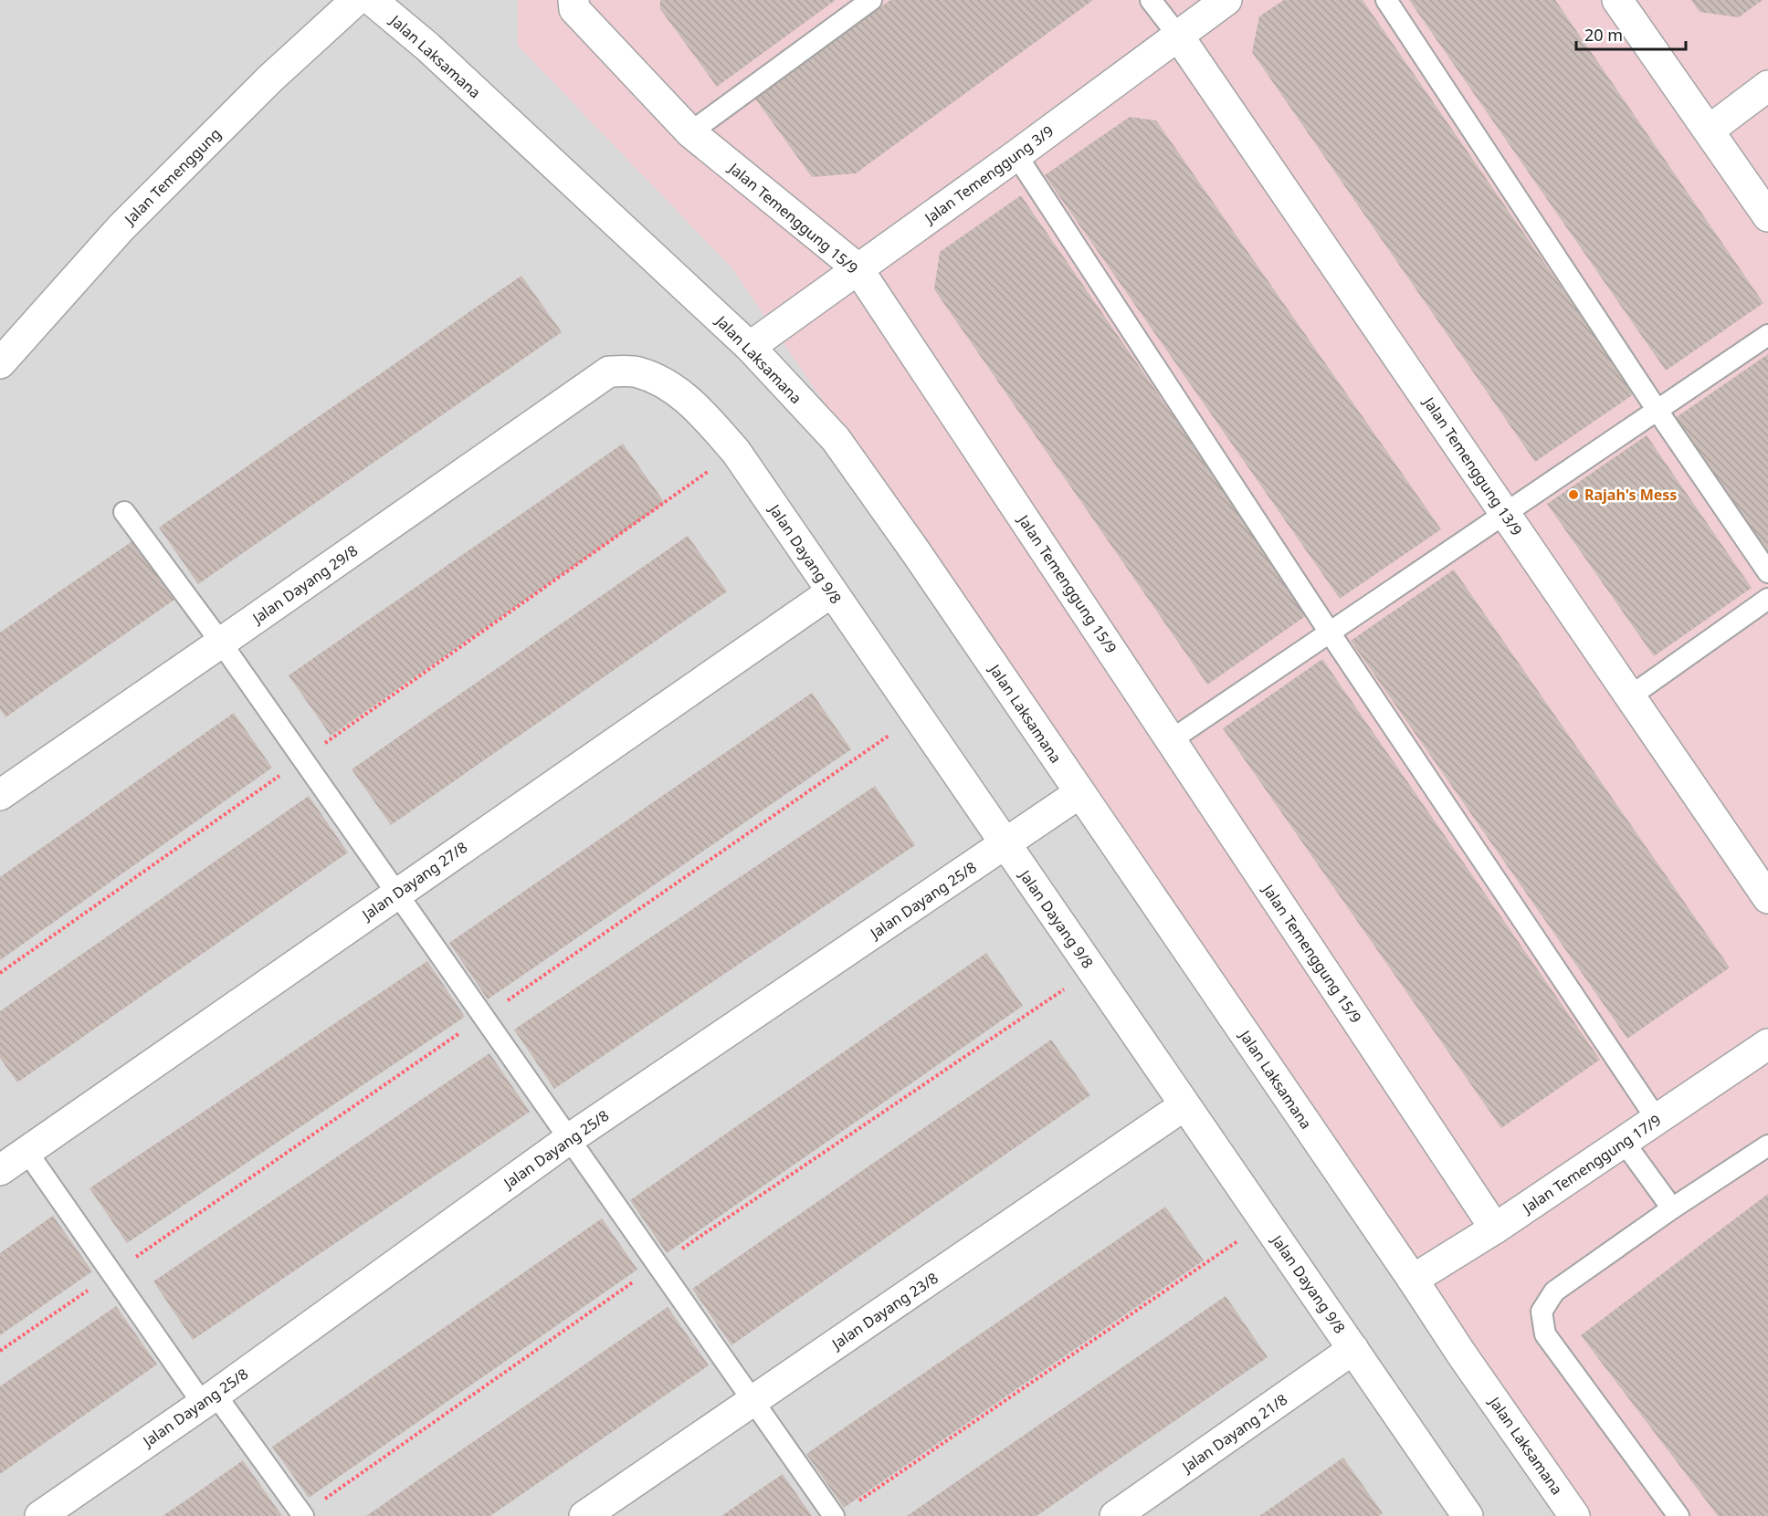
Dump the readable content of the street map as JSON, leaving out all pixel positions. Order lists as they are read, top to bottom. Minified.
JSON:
{"streets":{"street":["Jalan Laksamana","Jalan Temenggung 3/9","Jalan Temenggung","Jalan Temenggung 15/9","Jalan Temenggung 13/9","Jalan Dayang 9/8","Jalan Dayang 29/8","Jalan Dayang 27/8","Jalan Dayang 25/8","Jalan Temenggung 17/9","Jalan Dayang 23/8","Jalan Dayang 21/8"]},"crossings":[["Jalan Laksamana","Jalan Temenggung 3/9"],["Jalan Laksamana","Jalan Dayang 25/8"],["Jalan Laksamana","Jalan Temenggung 17/9"],["Jalan Temenggung 3/9","Jalan Temenggung 15/9"],["Jalan Temenggung 3/9","Jalan Temenggung 13/9"],["Jalan Temenggung 15/9","Jalan Temenggung 17/9"],["Jalan Dayang 9/8","Jalan Dayang 29/8"],["Jalan Dayang 9/8","Jalan Dayang 27/8"],["Jalan Dayang 9/8","Jalan Dayang 25/8"],["Jalan Dayang 9/8","Jalan Dayang 23/8"],["Jalan Dayang 9/8","Jalan Dayang 21/8"]],"places":["Rajah's Mess"],"scale_bar":"20 m"}
